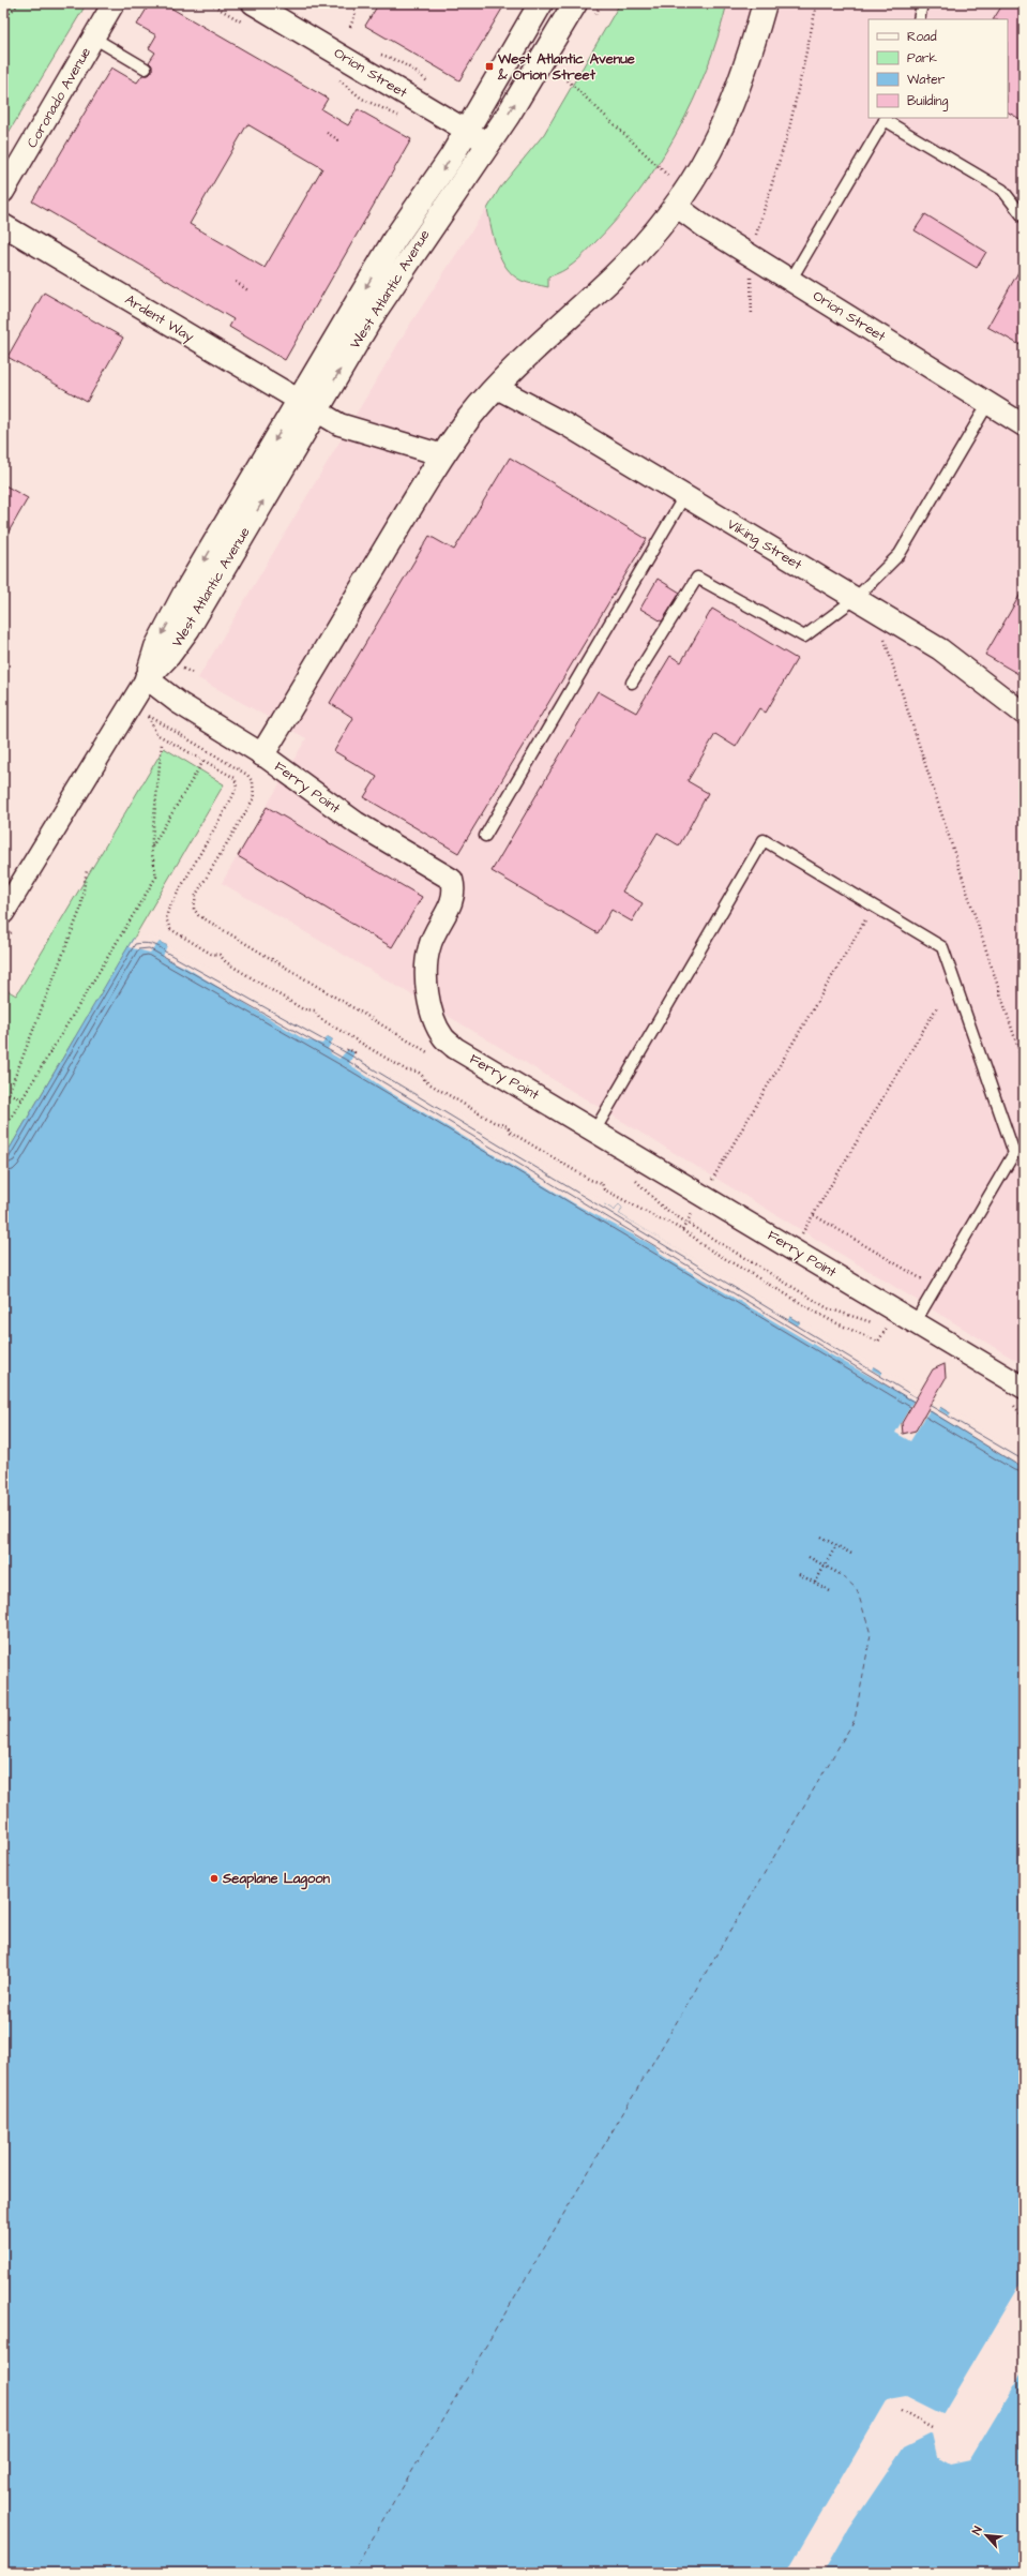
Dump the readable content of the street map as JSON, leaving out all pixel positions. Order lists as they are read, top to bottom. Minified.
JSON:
{"streets":{"street":["Orion Street","Coronado Avenue","West Atlantic Avenue","Ardent Way","Viking Street","Ferry Point"]},"crossings":[["Orion Street","West Atlantic Avenue"],["West Atlantic Avenue","Ardent Way"],["West Atlantic Avenue","Ferry Point"]],"places":{"transit":["West Atlantic Avenue & Orion Street"],"other":["Seaplane Lagoon"]},"legend":["Road","Park","Water","Building"],"north":"top left"}
